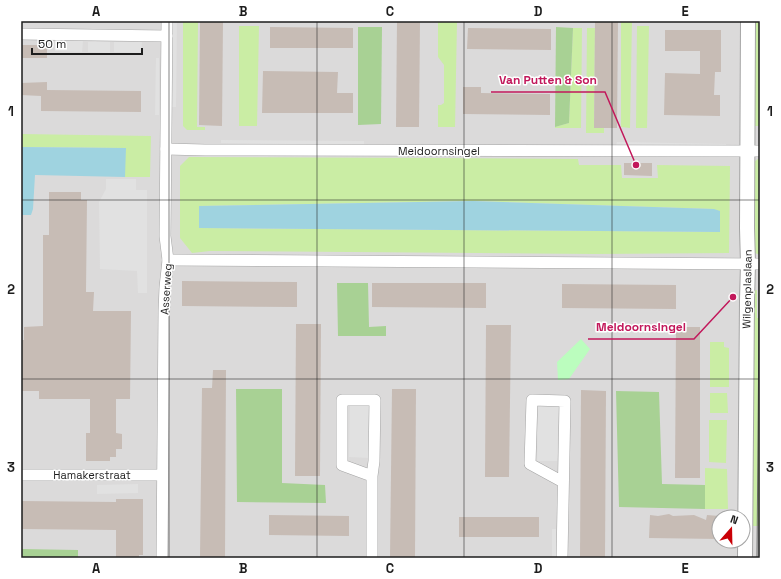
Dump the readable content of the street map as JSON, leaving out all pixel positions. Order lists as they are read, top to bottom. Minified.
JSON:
{"streets":{"street":["Meidoornsingel","Asserweg","Wilgenplaslaan","Hamakerstraat"]},"crossings":[["Meidoornsingel","Asserweg"],["Meidoornsingel","Wilgenplaslaan"],["Asserweg","Hamakerstraat"]],"places":["Van Putten & Son","Meidoornsingel"],"scale_bar":"50 m","north":"top","grid":{"columns":["A","B","C","D","E"],"rows":["1","2","3"]}}
